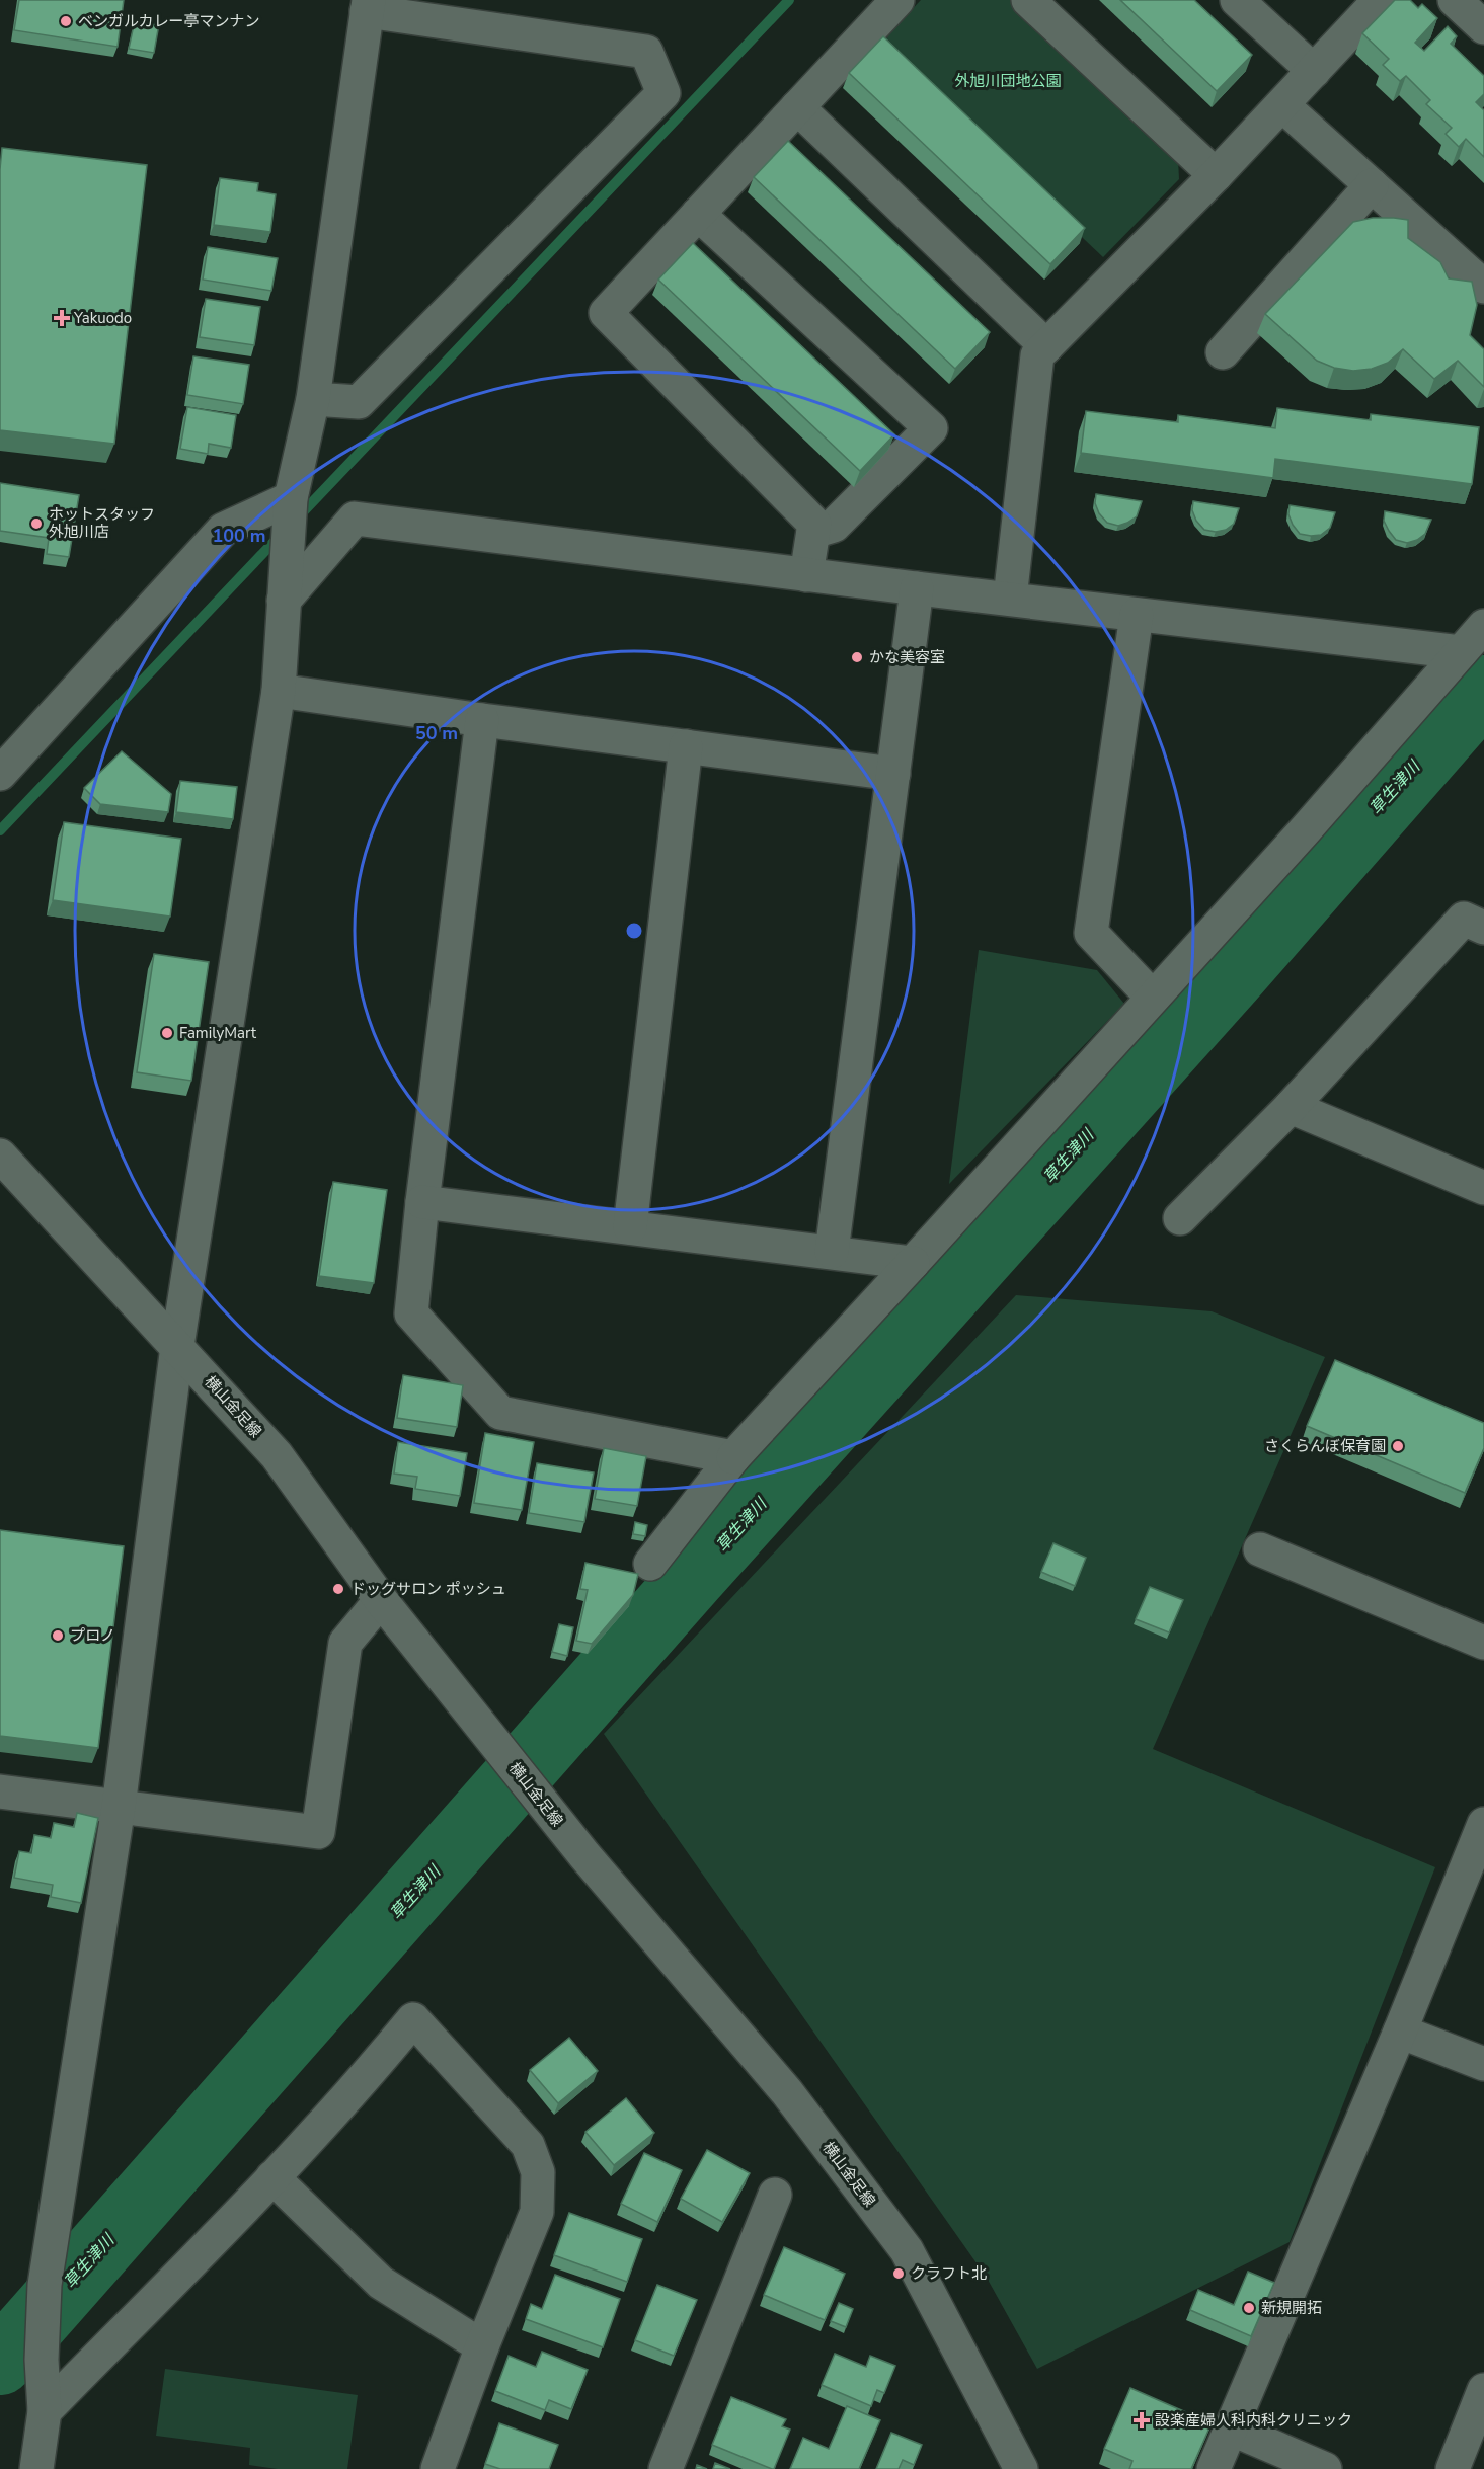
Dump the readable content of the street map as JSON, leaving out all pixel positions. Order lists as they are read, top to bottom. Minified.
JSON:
{"streets":{"street":["横山金足線"]},"water":["草生津川"],"parks":["外旭川団地公園"],"places":{"other":["ベンガルカレー亭マンナン","ホットスタッフ 外旭川店","かな美容室","FamilyMart","さくらんぼ保育園","ドッグサロン ポッシュ","プロノ","クラフト北","新規開拓"],"health":["Yakuodo","設楽産婦人科内科クリニック"]},"rings":["100 m","50 m"]}
